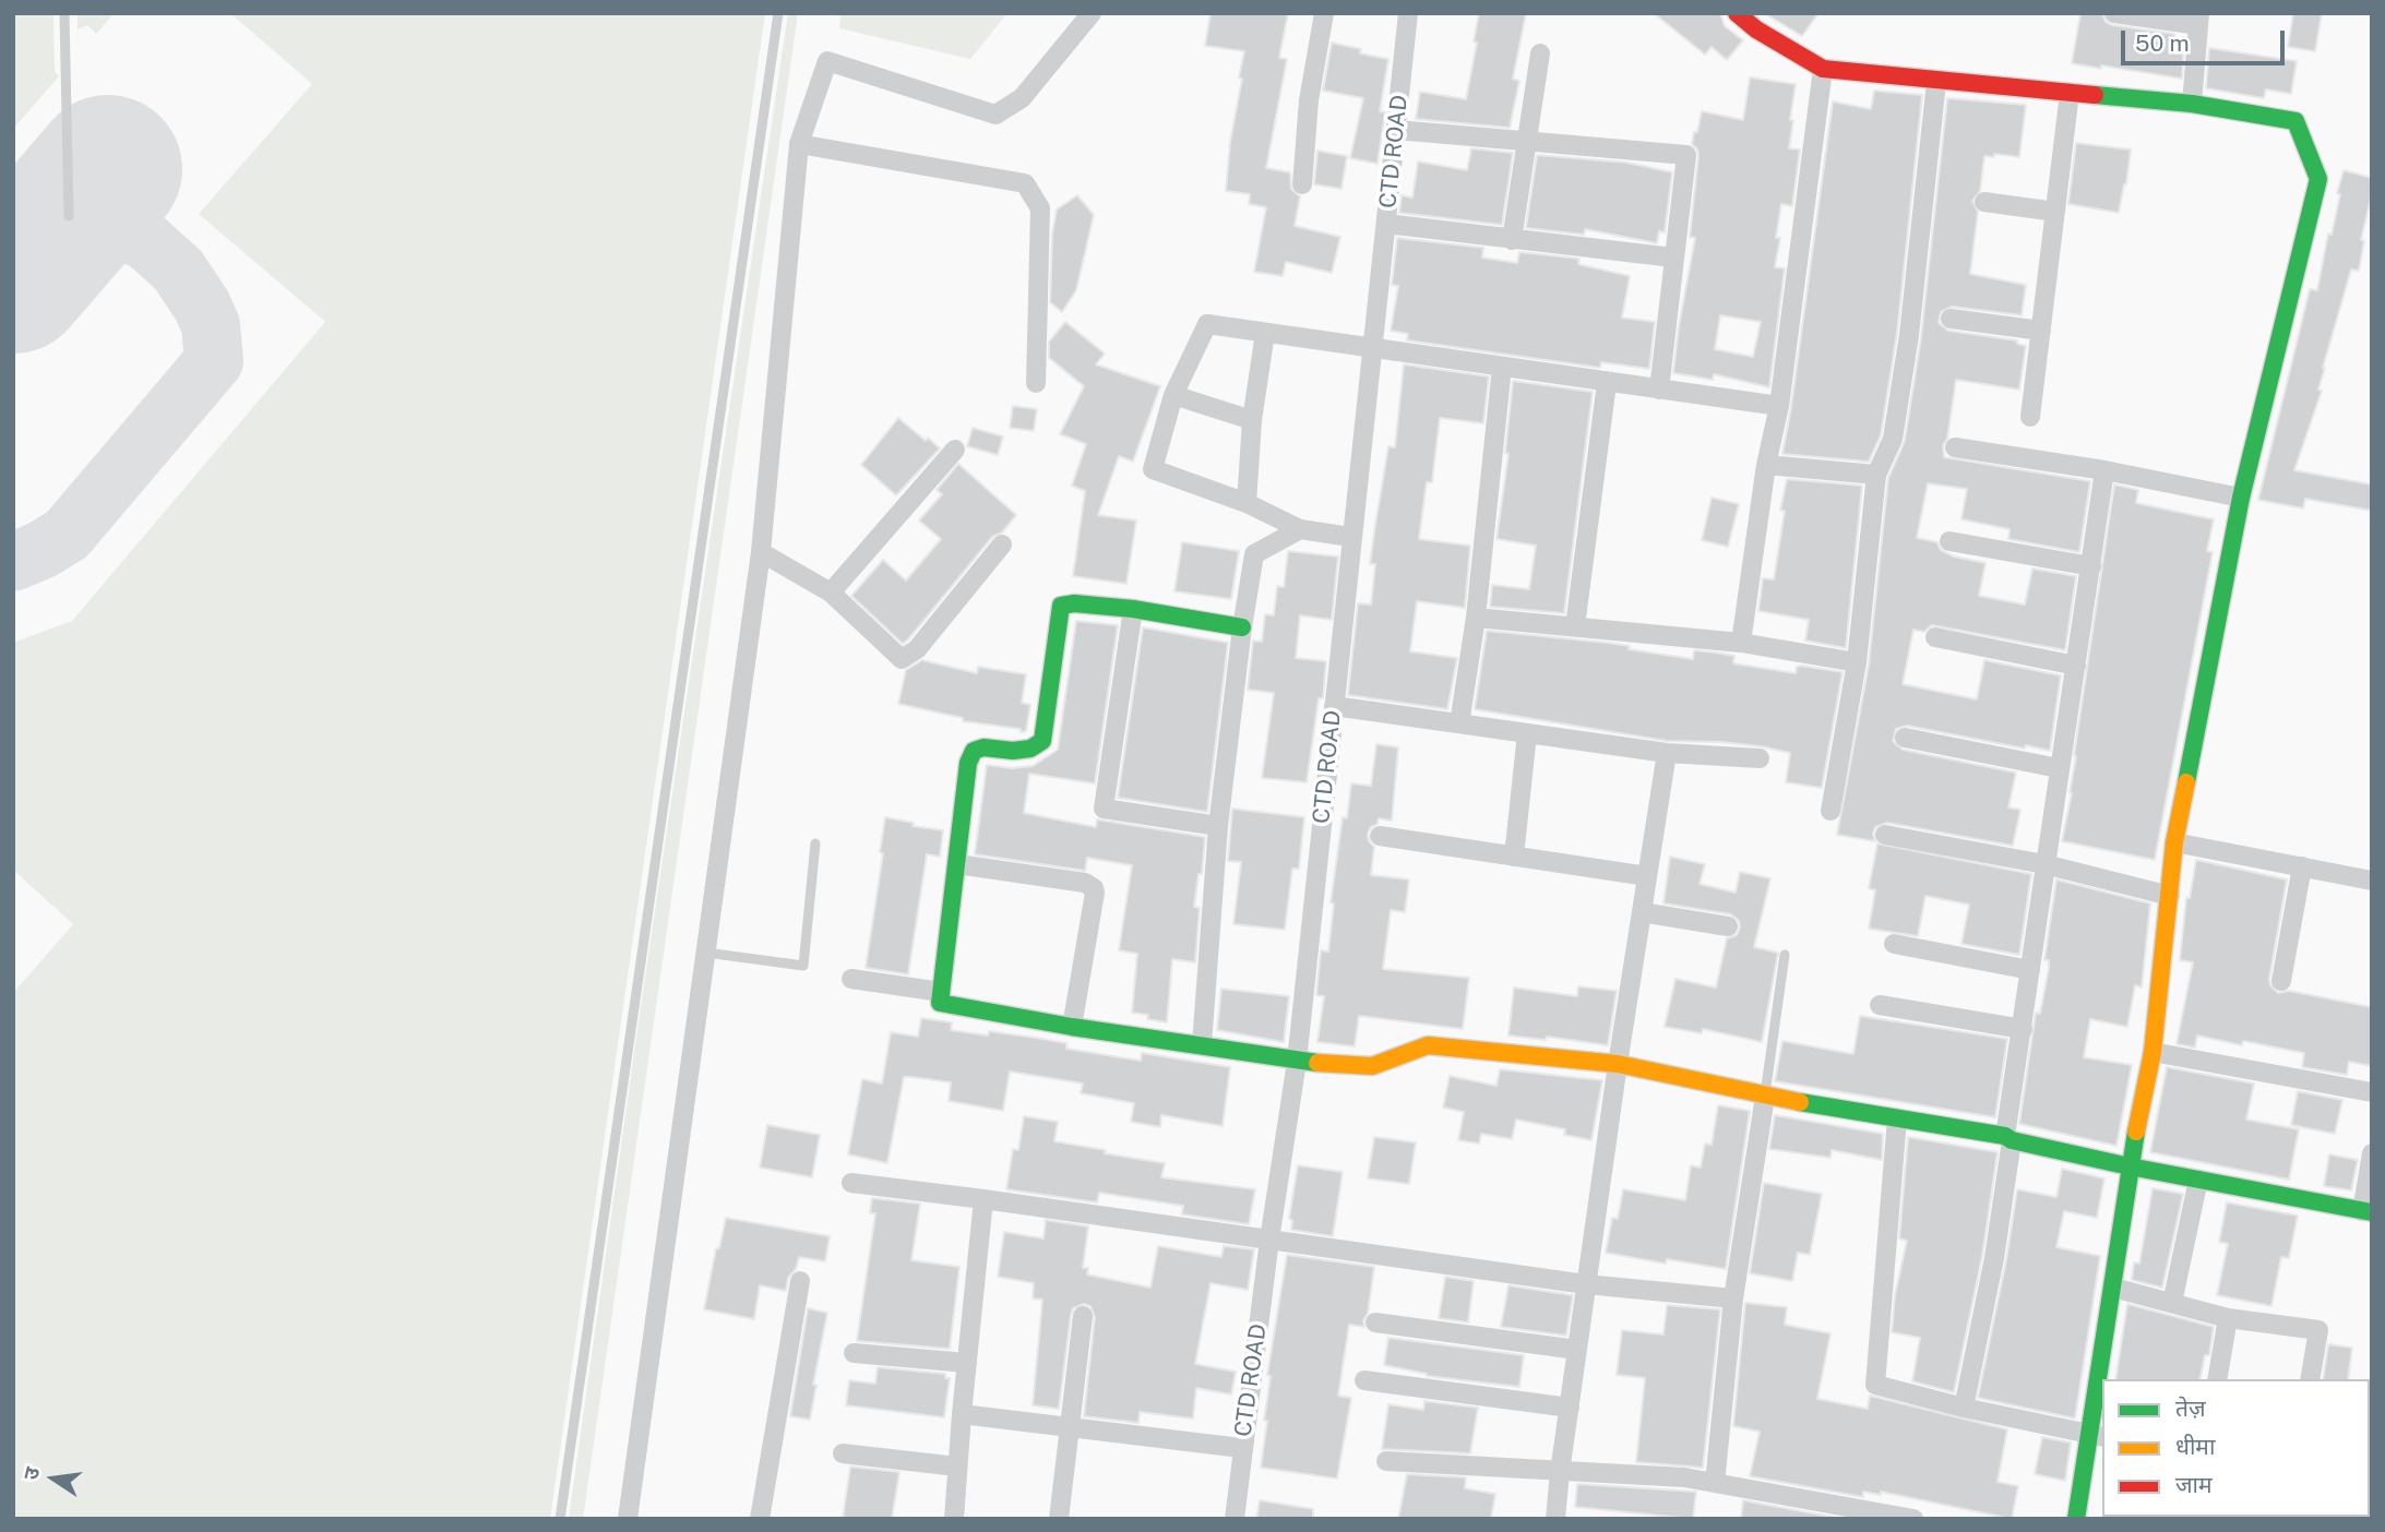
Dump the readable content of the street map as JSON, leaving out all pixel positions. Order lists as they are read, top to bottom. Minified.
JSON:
{"streets":{"street":["CTD ROAD"]},"legend":["तेज़","धीमा","जाम"],"scale_bar":"50 m","north":"left"}
